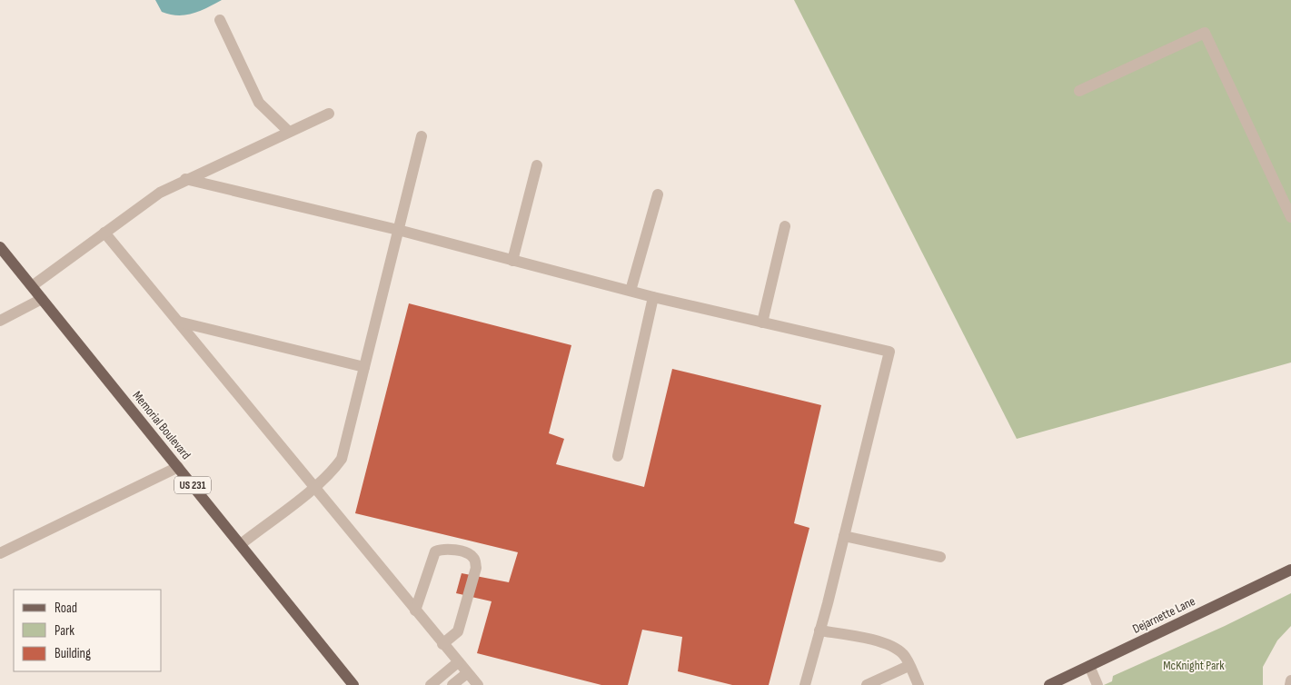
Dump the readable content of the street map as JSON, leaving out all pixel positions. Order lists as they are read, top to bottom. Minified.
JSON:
{"streets":{"main road":["Memorial Boulevard","US 231","Dejarnette Lane"]},"parks":["McKnight Park"],"legend":["Road","Park","Building"]}
